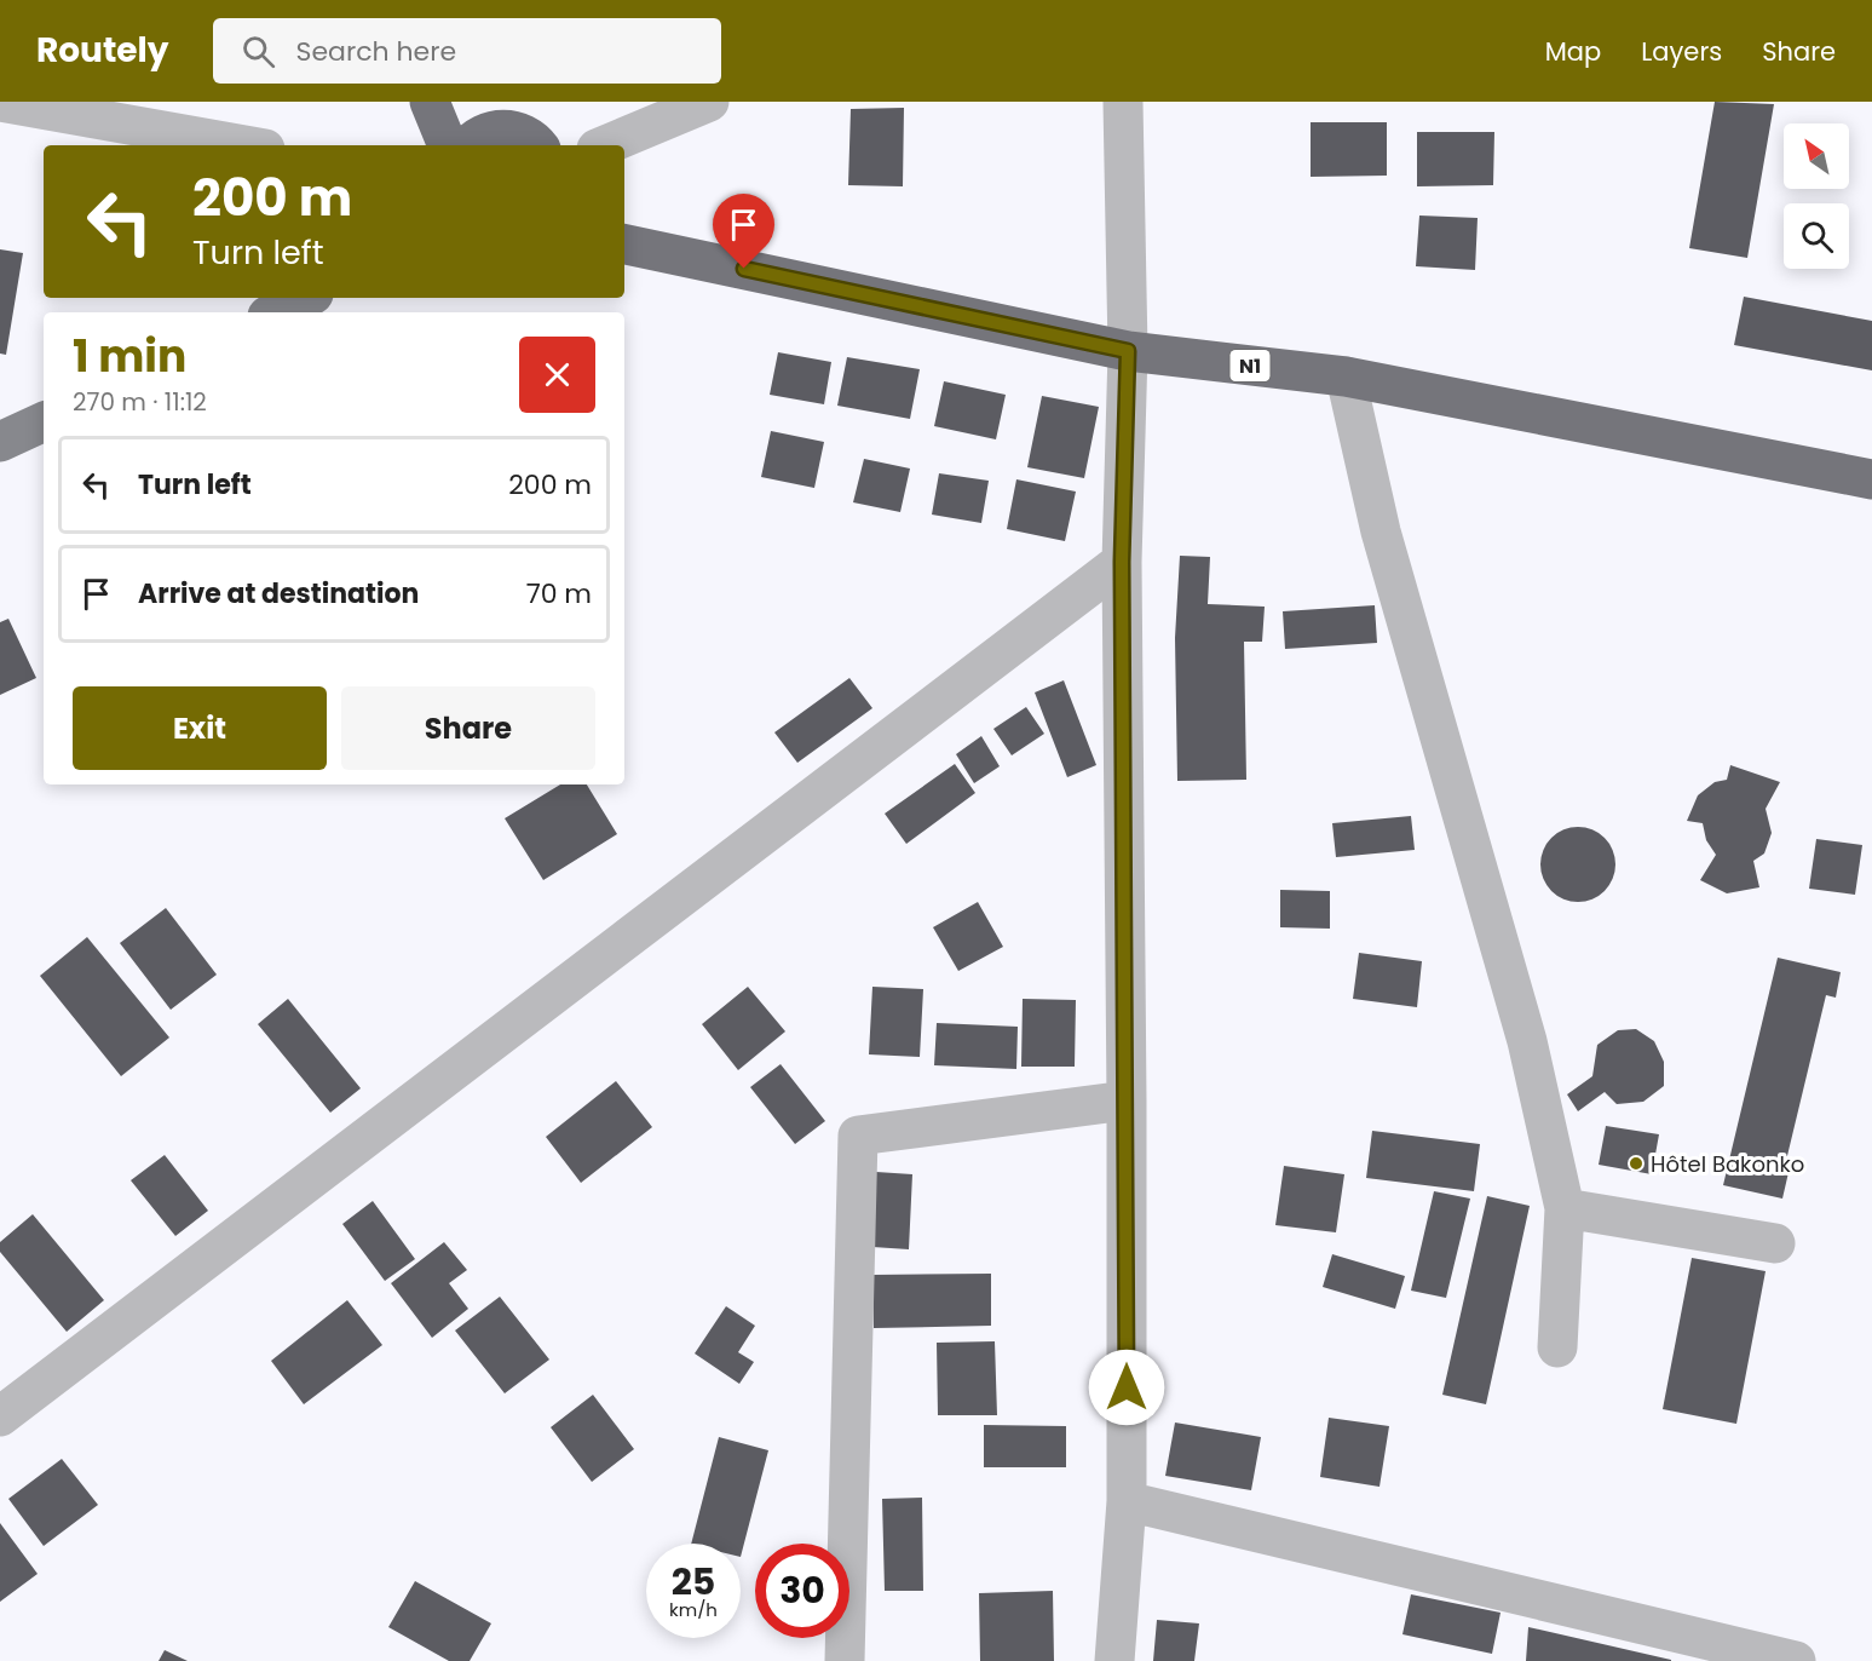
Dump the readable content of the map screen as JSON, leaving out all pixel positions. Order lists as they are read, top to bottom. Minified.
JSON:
{"streets":{"highway":["N1"]},"places":["Hôtel Bakonko"],"north":"top left","page":{"header":"Routely","search":"Search here","nav":["Map","Layers","Share"],"turn":["200 m","Turn left"],"heading":["1 min","270 m · 11:12"],"list":[{"name":"Turn left","value":"200 m"},{"name":"Arrive at destination","value":"70 m"}],"buttons":["Exit","Share"],"speed":"25 km/h","limit":"30"}}
